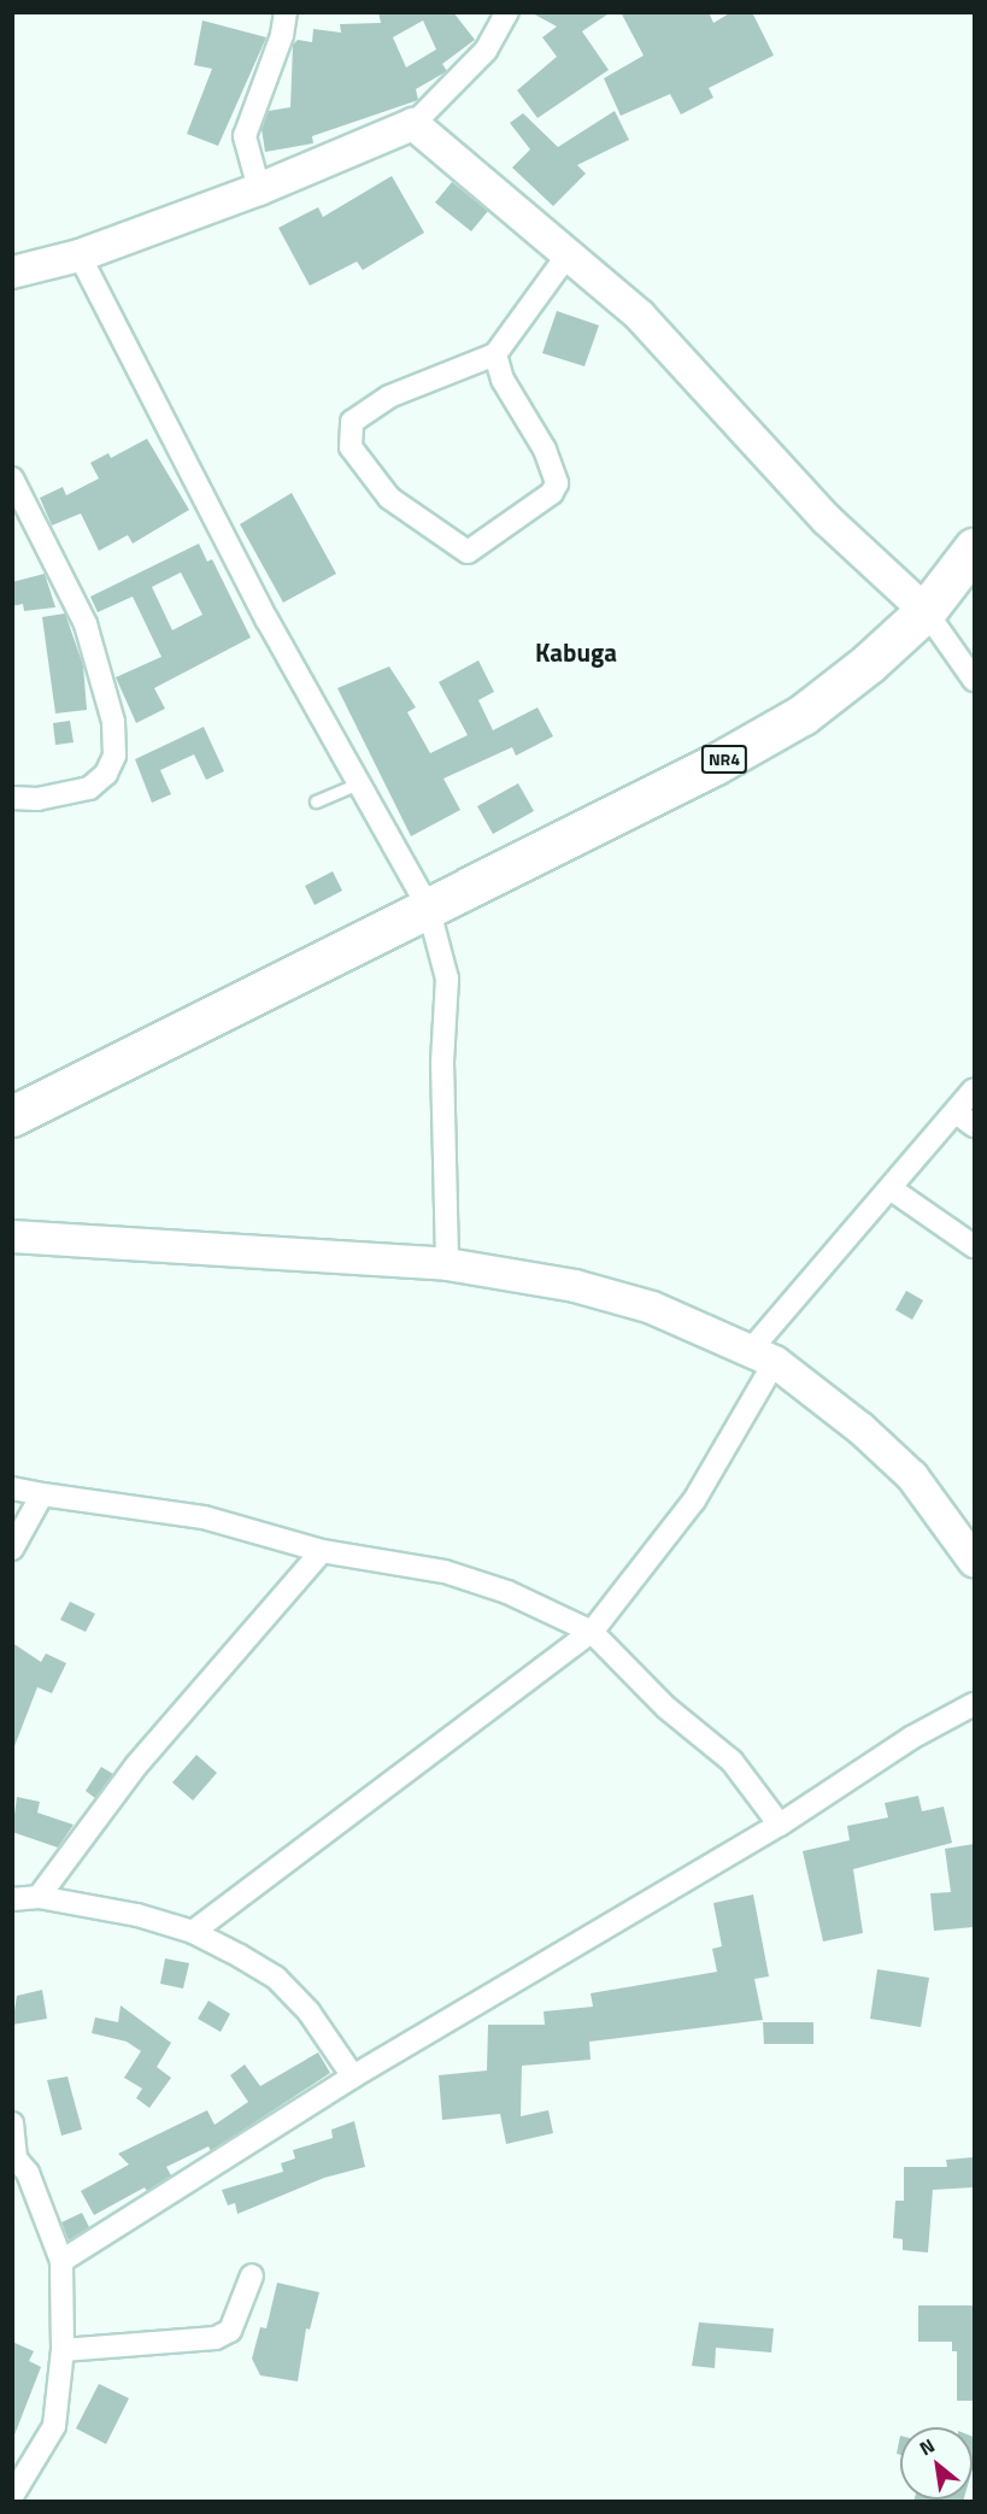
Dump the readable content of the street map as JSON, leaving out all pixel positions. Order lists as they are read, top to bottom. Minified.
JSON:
{"streets":{"highway":["NR4"]},"districts":["Kabuga"],"north":"top left"}
